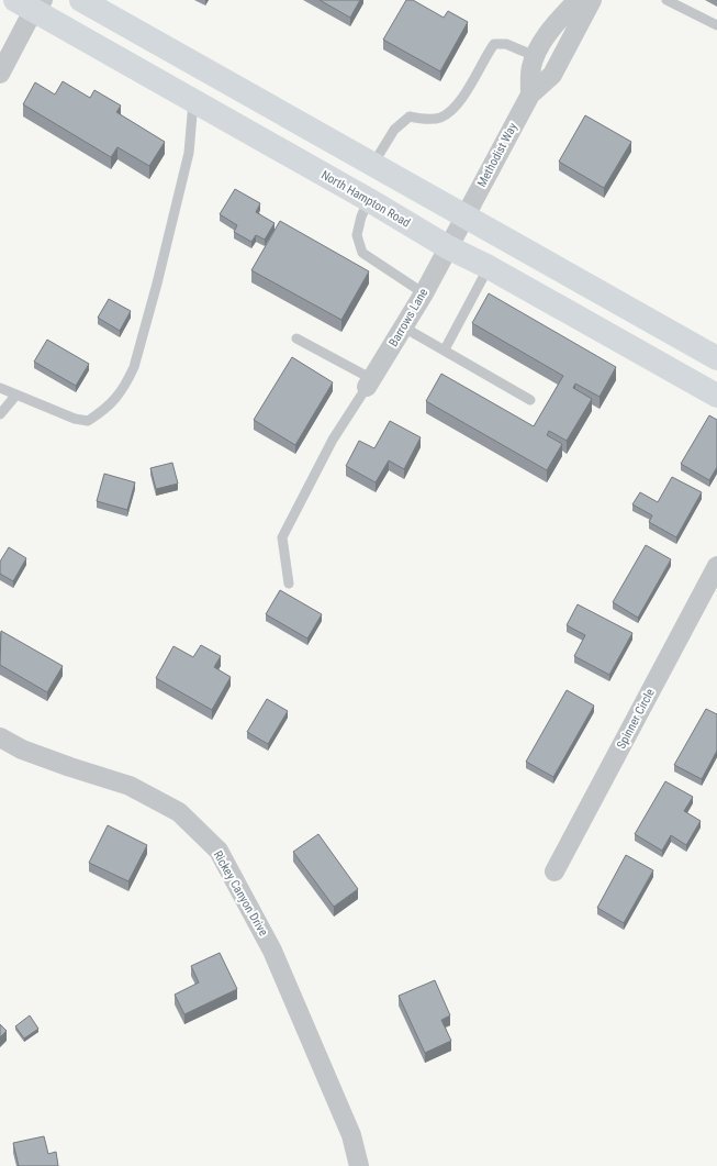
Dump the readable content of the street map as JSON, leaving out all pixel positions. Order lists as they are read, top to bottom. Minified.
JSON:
{"streets":{"main road":["North Hampton Road"],"street":["Methodist Way","Barrows Lane","Spinner Circle","Rickey Canyon Drive"]},"crossings":[["Methodist Way","North Hampton Road"],["Methodist Way","Barrows Lane"],["North Hampton Road","Barrows Lane"]]}
